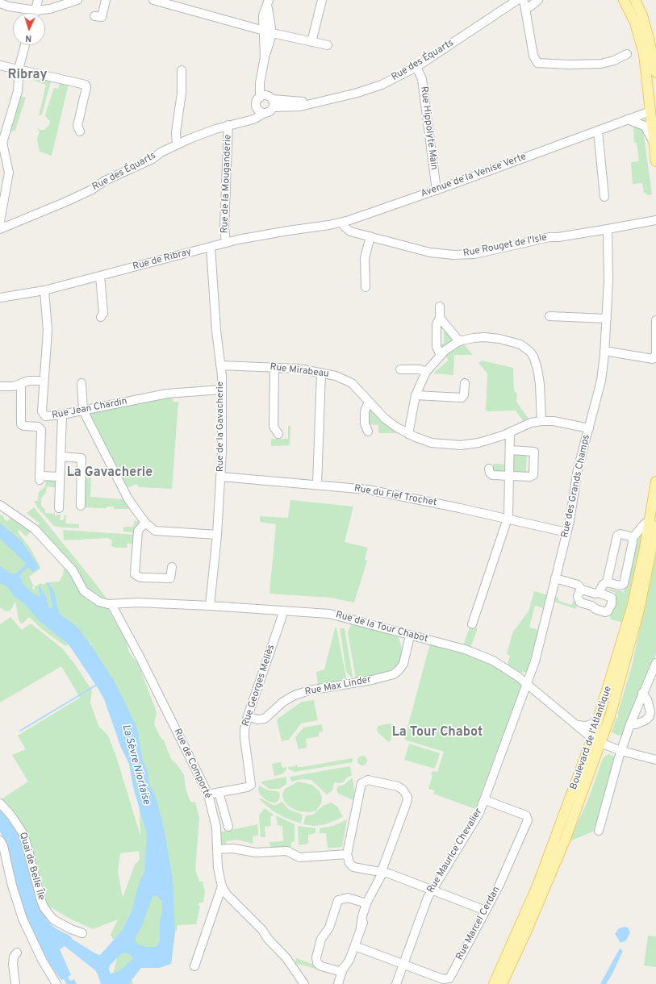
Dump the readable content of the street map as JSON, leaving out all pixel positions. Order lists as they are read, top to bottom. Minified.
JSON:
{"streets":{"main road":["Boulevard de l'Atlantique"],"street":["Rue des Équarts","Rue Hippolyte Main","Avenue de la Venise Verte","Rue de la Mouganderie","Rue Rouget de l'Isle","Rue de Ribray","Rue Mirabeau","Rue Jean Chardin","Rue de la Gavacherie","Rue des Grands Champs","Rue du Fief Trochet","Rue de la Tour Chabot","Rue Georges Meliès","Rue Max Linder","Rue de Comporté","Rue Maurice Chevalier","Quai de Belle Île","Rue Marcel Cerdan"]},"crossings":[["Rue des Équarts","Rue Hippolyte Main"],["Rue des Équarts","Rue de la Mouganderie"],["Rue Hippolyte Main","Avenue de la Venise Verte"],["Avenue de la Venise Verte","Rue Rouget de l'Isle"],["Avenue de la Venise Verte","Rue de Ribray"],["Rue de la Mouganderie","Rue de Ribray"],["Rue Rouget de l'Isle","Rue des Grands Champs"],["Rue de Ribray","Rue Jean Chardin"],["Rue de Ribray","Rue de la Gavacherie"],["Rue Mirabeau","Rue de la Gavacherie"],["Rue Mirabeau","Rue des Grands Champs"],["Rue Jean Chardin","Rue de la Gavacherie"],["Rue de la Gavacherie","Rue du Fief Trochet"],["Rue de la Gavacherie","Rue de la Tour Chabot"],["Rue des Grands Champs","Rue du Fief Trochet"],["Rue des Grands Champs","Rue de la Tour Chabot"],["Rue des Grands Champs","Rue Maurice Chevalier"],["Rue de la Tour Chabot","Rue Georges Meliès"],["Rue de la Tour Chabot","Rue Max Linder"],["Rue de la Tour Chabot","Boulevard de l'Atlantique"],["Rue de la Tour Chabot","Rue de Comporté"],["Rue de la Tour Chabot","Rue Maurice Chevalier"],["Rue Georges Meliès","Rue Max Linder"],["Rue Maurice Chevalier","Rue Marcel Cerdan"]],"districts":["Ribray","La Gavacherie","La Tour Chabot"],"water":["La Sèvre Niortaise"],"north":"bottom"}
